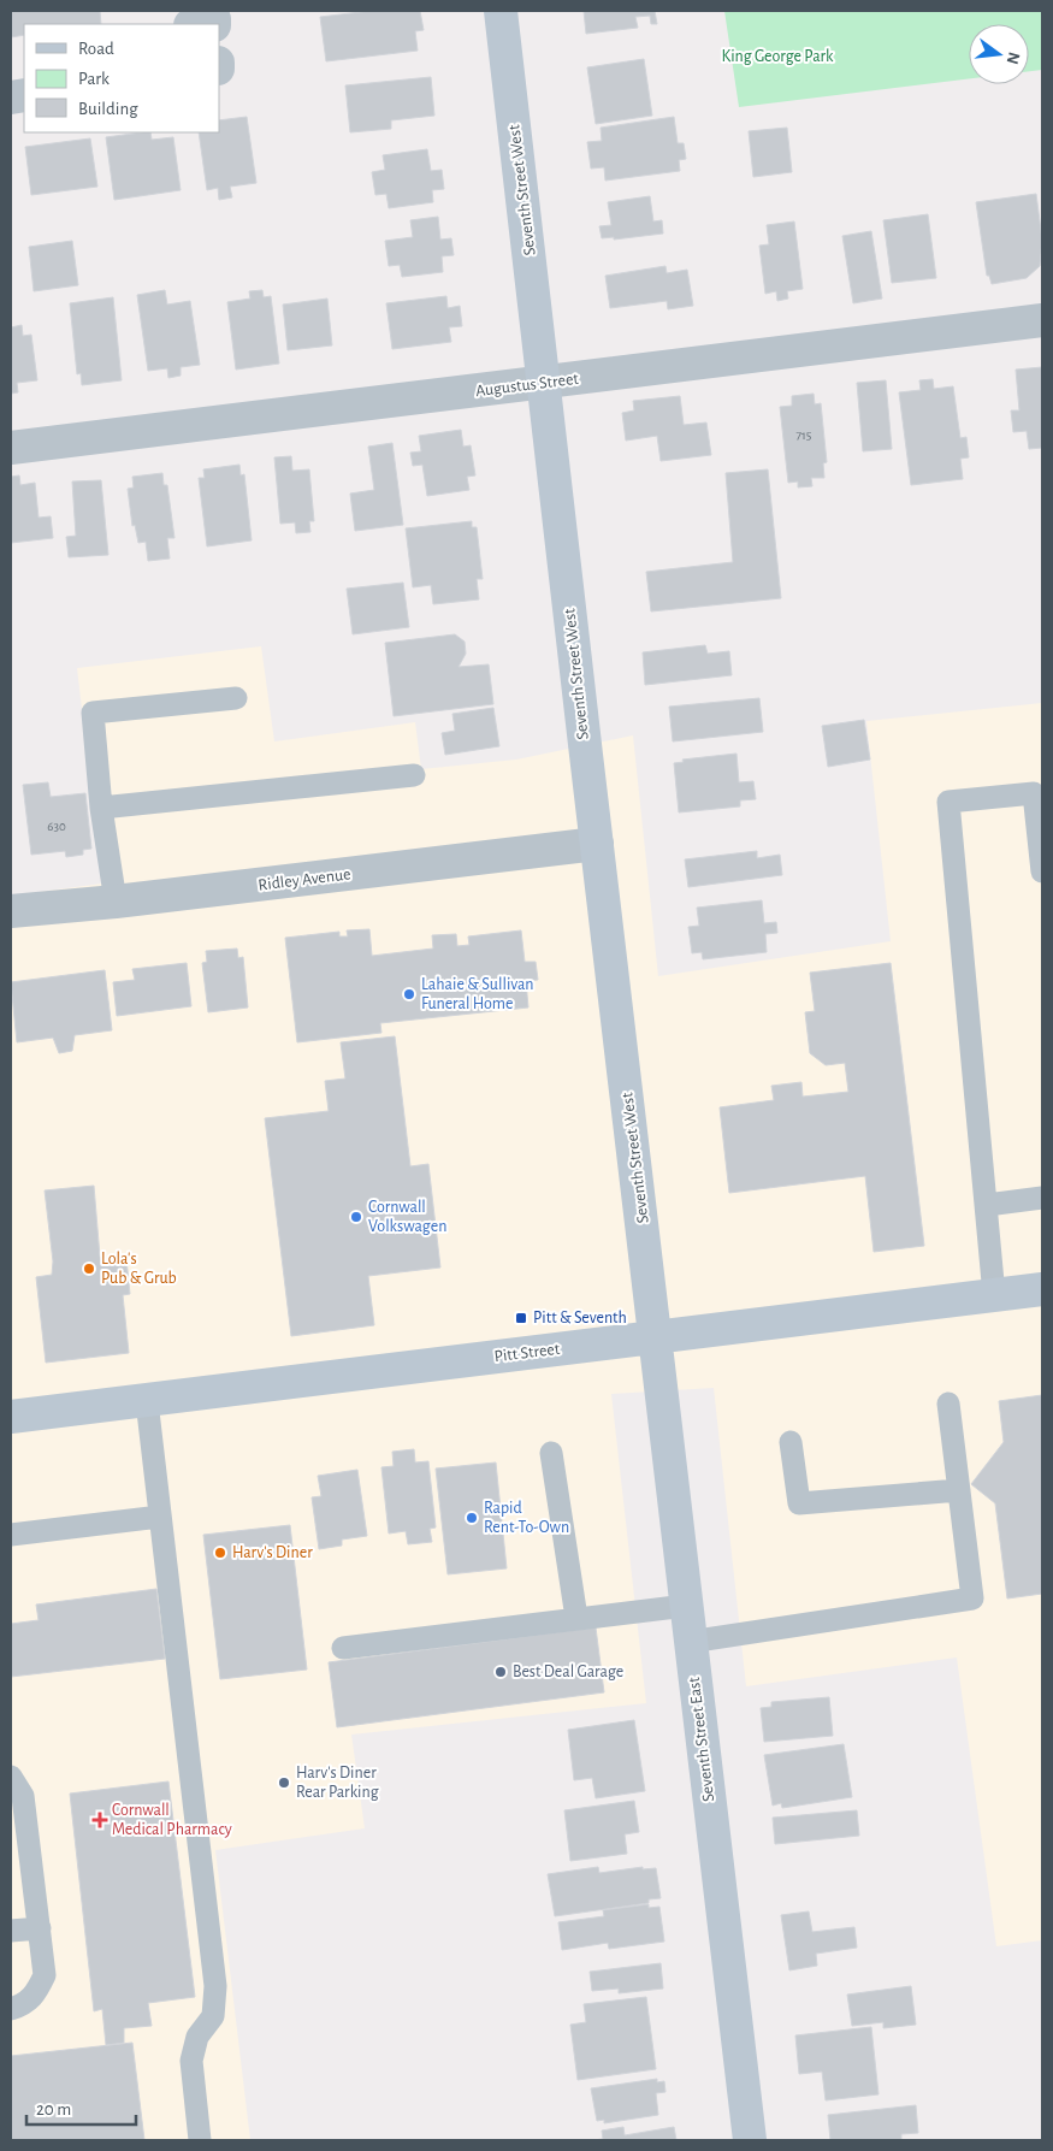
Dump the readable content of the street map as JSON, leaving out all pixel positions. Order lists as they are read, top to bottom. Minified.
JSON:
{"streets":{"street":["Seventh Street West","Augustus Street","Ridley Avenue","Pitt Street","Seventh Street East"]},"crossings":[["Seventh Street West","Augustus Street"],["Seventh Street West","Ridley Avenue"],["Seventh Street West","Pitt Street"],["Seventh Street West","Seventh Street East"],["Pitt Street","Seventh Street East"]],"parks":["King George Park"],"places":{"other":["Lahaie & Sullivan Funeral Home","Cornwall Volkswagen","Lola's Pub & Grub","Rapid Rent-To-Own","Harv's Diner","Best Deal Garage","Harv's Diner Rear Parking"],"transit":["Pitt & Seventh"],"health":["Cornwall Medical Pharmacy"]},"house_numbers":["715","630"],"legend":["Road","Park","Building"],"scale_bar":"20 m","north":"right"}
